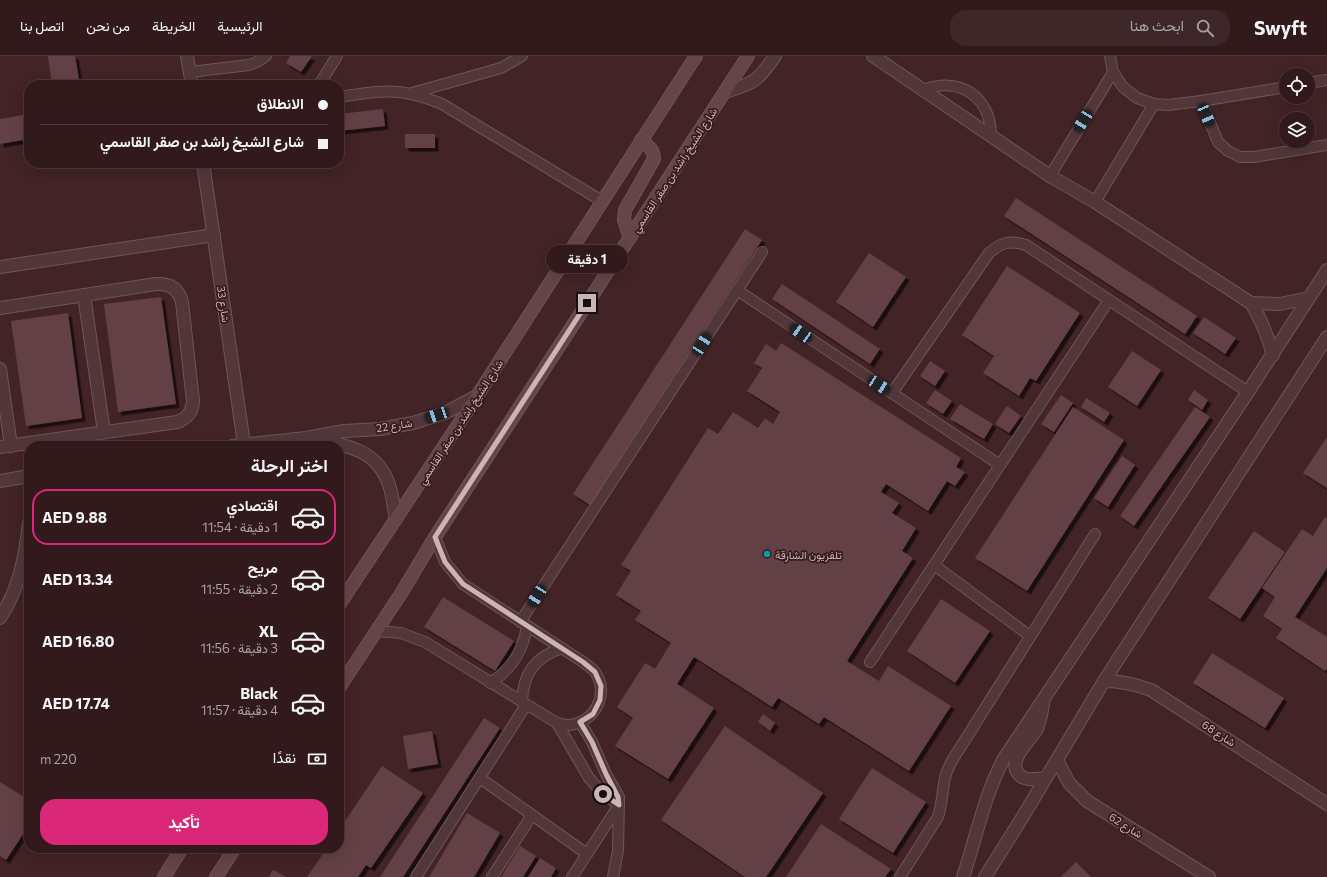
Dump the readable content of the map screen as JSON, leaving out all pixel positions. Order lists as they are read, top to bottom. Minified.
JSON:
{"streets":{"main road":["شارع الشيخ راشد بن صقر القاسمي"],"street":["شارع 33","شارع 22","شارع 68","شارع 62"]},"crossings":[["شارع الشيخ راشد بن صقر القاسمي","شارع 22"]],"places":["تلفزيون الشارقة"],"page":{"header":"Swyft","search":"ابحث هنا","nav":["الرئيسية","الخريطة","من نحن","اتصل بنا"],"banner":["الانطلاق","شارع الشيخ راشد بن صقر القاسمي"],"bubble":"1 دقيقة","heading":"اختر الرحلة","list":[{"name":"اقتصادي","note":"1 دقيقة · 11:54","value":"AED 9.88"},{"name":"مريح","note":"2 دقيقة · 11:55","value":"AED 13.34"},{"name":"XL","note":"3 دقيقة · 11:56","value":"AED 16.80"},{"name":"Black","note":"4 دقيقة · 11:57","value":"AED 17.74"}],"pay":["نقدًا","220 m"],"buttons":"تأكيد"}}
